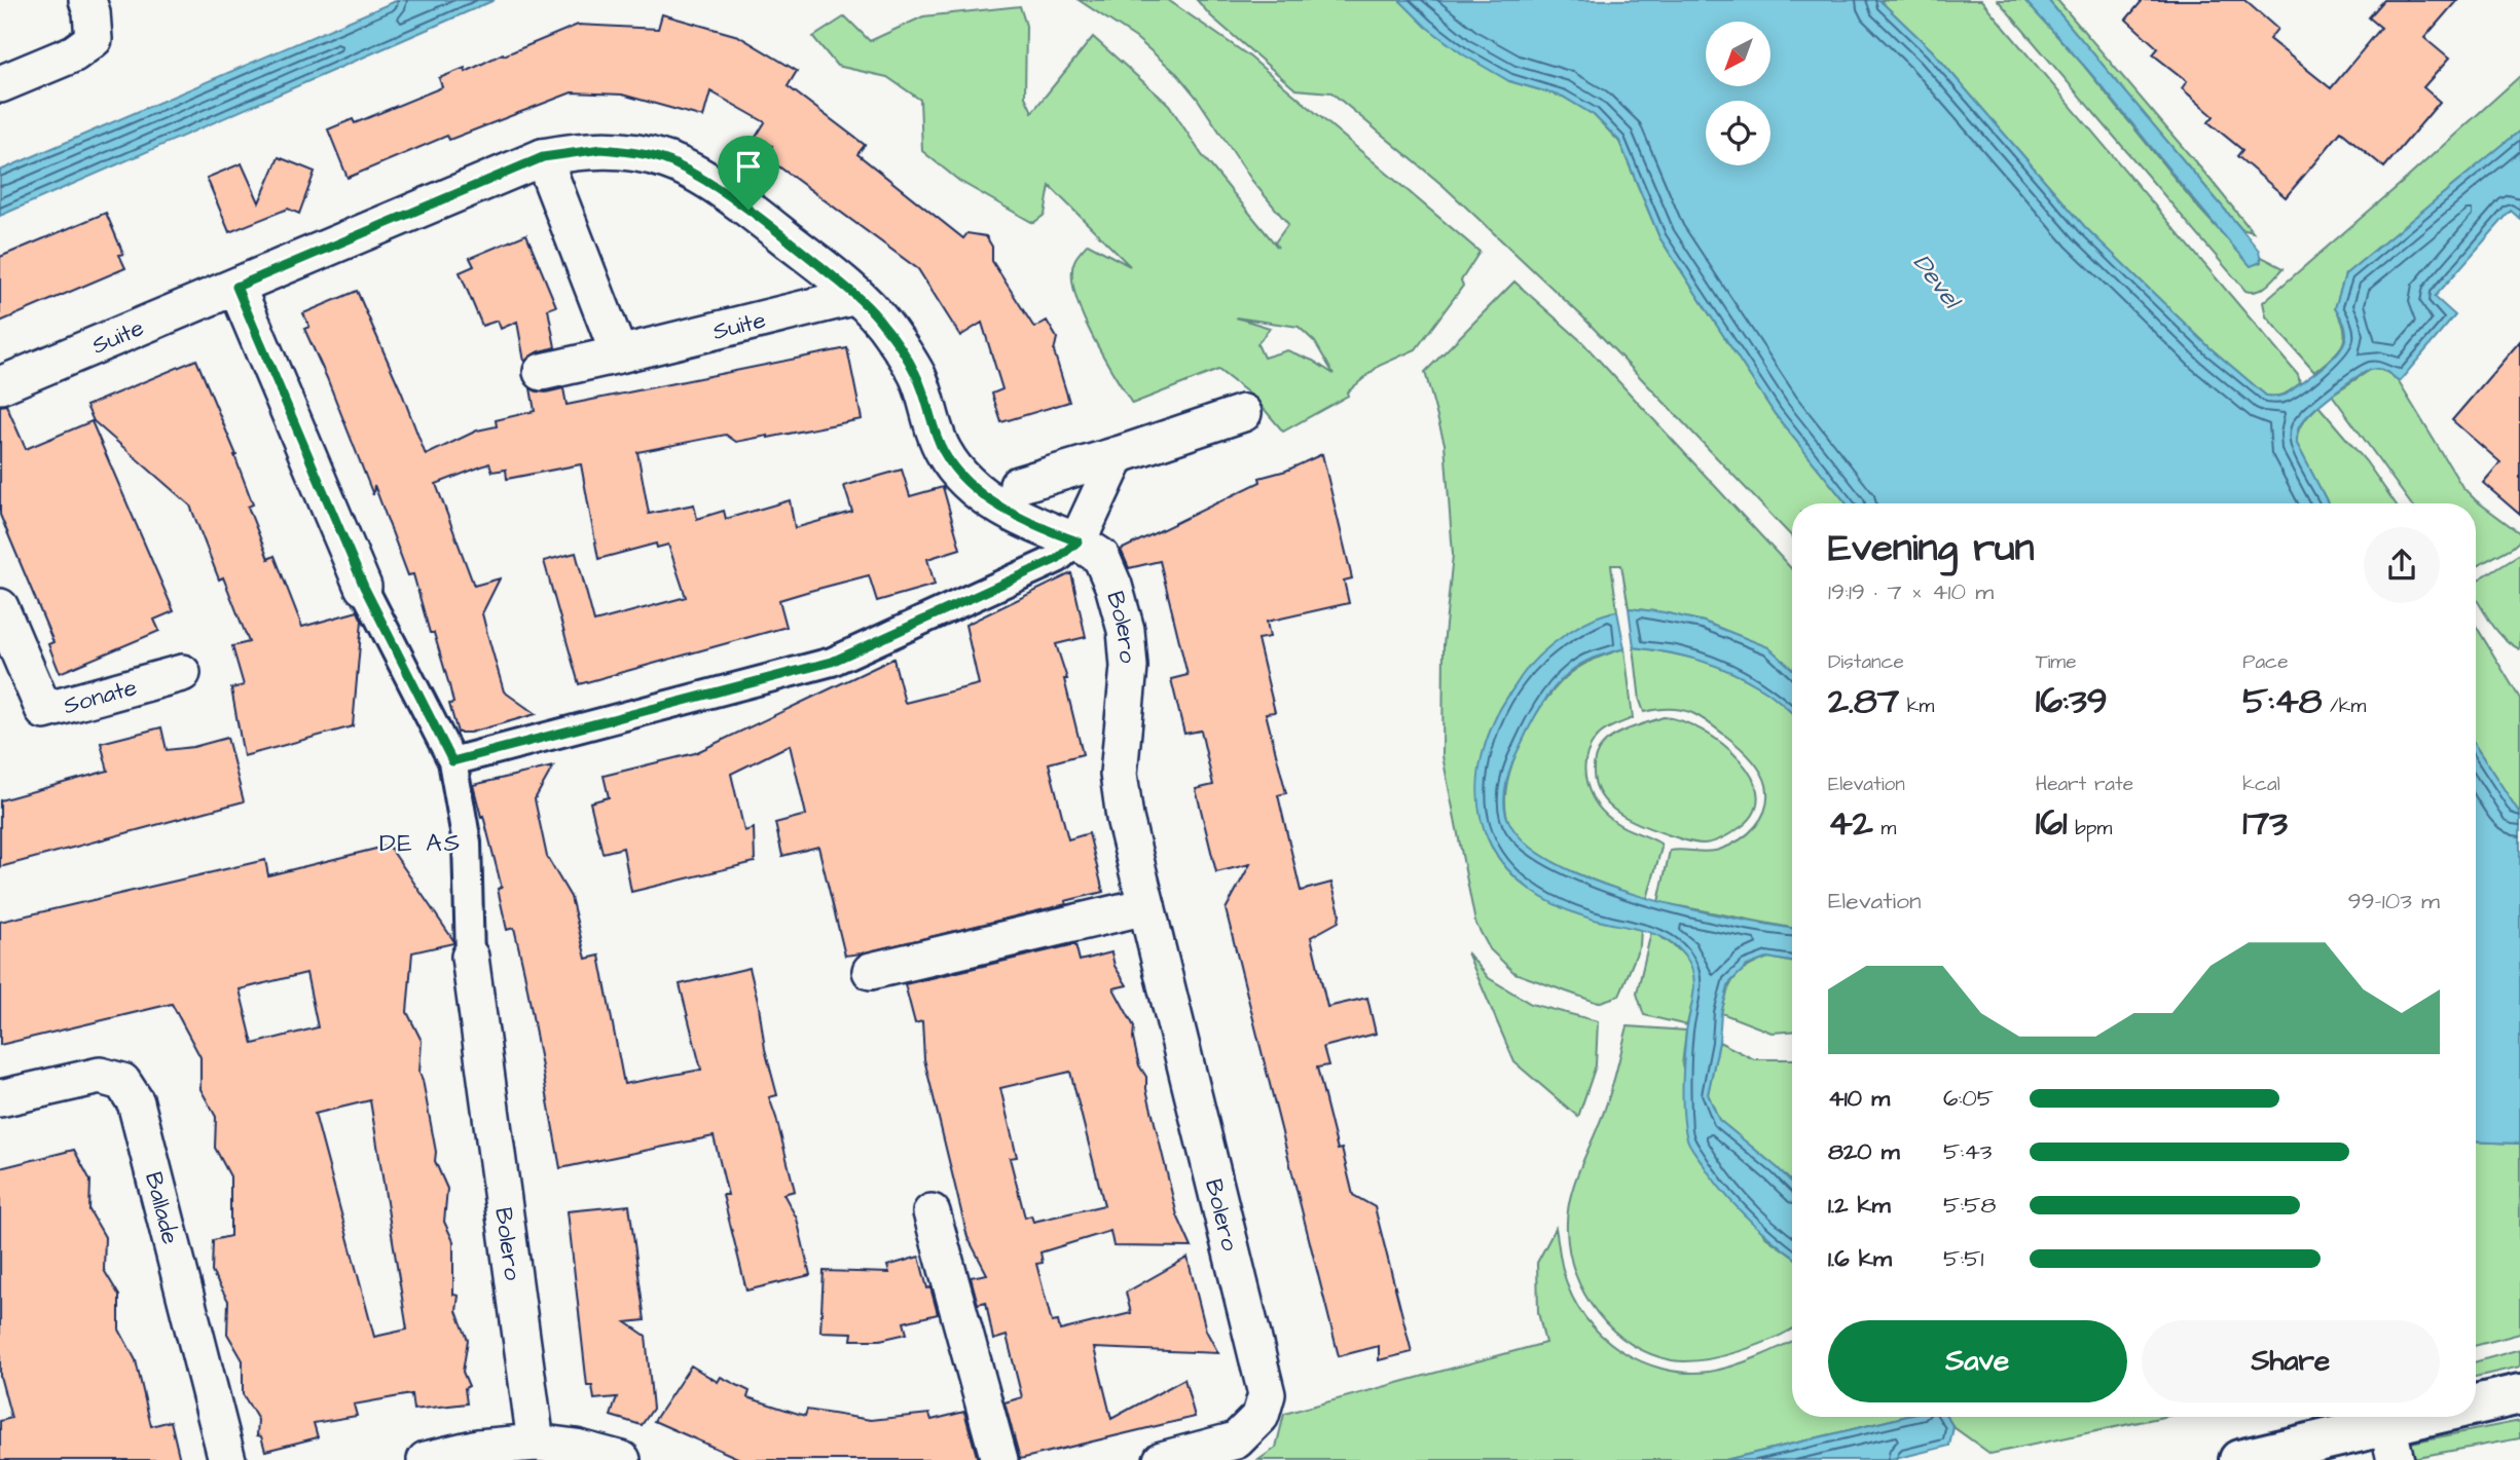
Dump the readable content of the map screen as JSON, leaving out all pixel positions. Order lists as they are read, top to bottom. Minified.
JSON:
{"streets":{"street":["Suite","Bolero","Sonate","Ballade"]},"crossings":[["Suite","Bolero"]],"districts":["DE AS"],"water":["Devel"],"north":"bottom left","page":{"heading":["Evening run","19:19 · 7 × 410 m"],"stats":[["Distance","2.87 km"],["Time","16:39"],["Pace","5:48 /km"],["Elevation","42 m"],["Heart rate","161 bpm"],["kcal","173"]],"chart":["Elevation","99–103 m"],"list":[{"name":"410 m","note":"6:05"},{"name":"820 m","note":"5:43"},{"name":"1.2 km","note":"5:58"},{"name":"1.6 km","note":"5:51"}],"buttons":["Save","Share"]}}
